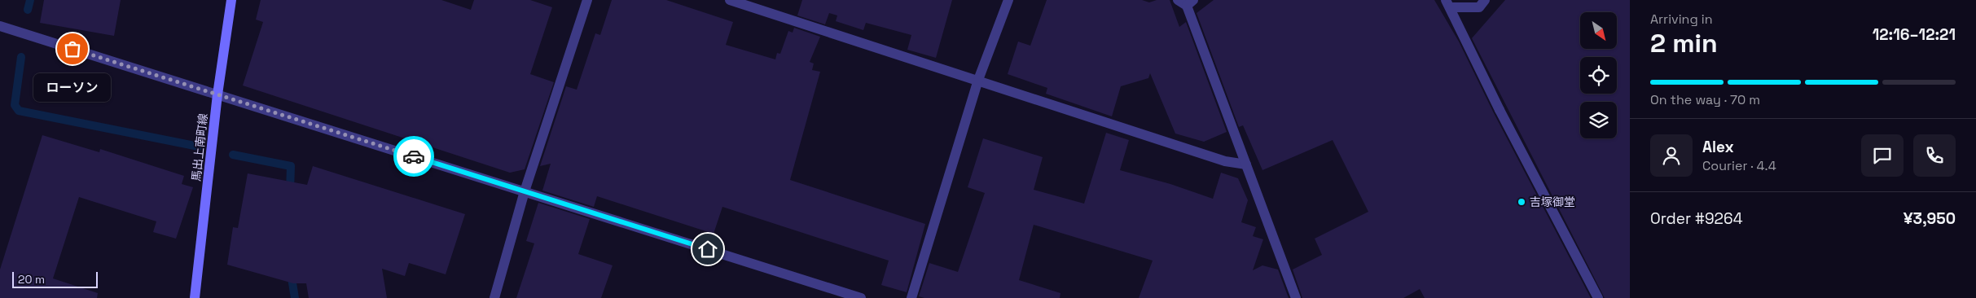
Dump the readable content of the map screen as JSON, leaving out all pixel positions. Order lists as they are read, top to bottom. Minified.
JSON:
{"streets":{"main road":["馬出上南町線"]},"places":["ローソン","吉塚御堂"],"scale_bar":"20 m","north":"bottom right","page":{"heading":["2 min","Arriving in","12:16–12:21"],"panel":["Alex","Courier · 4.4","Order #9264","¥3,950"],"bar":"On the way · 70 m","bubble":"ローソン","scale":"20 m"}}
